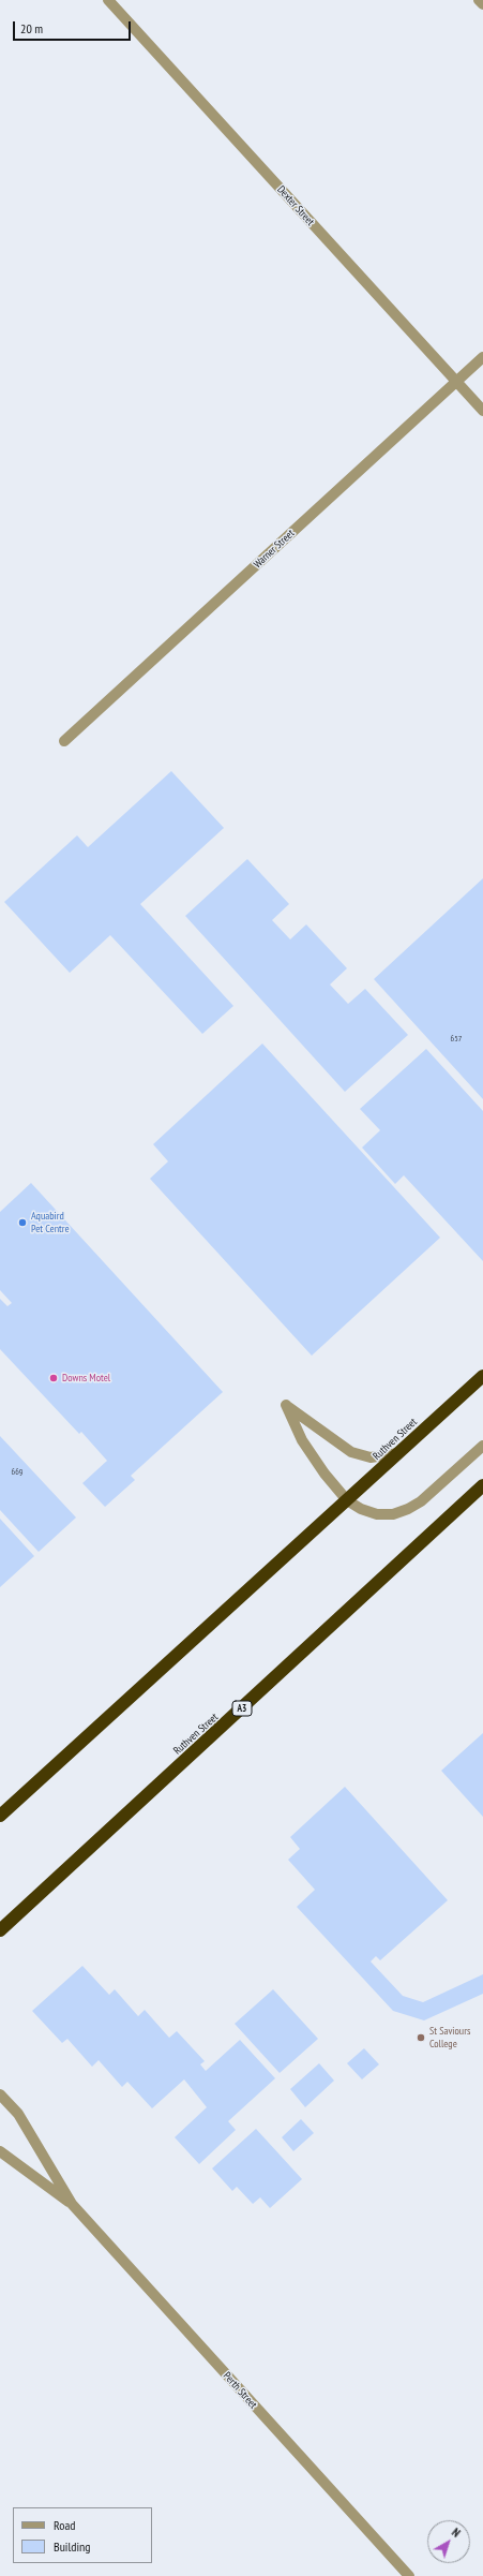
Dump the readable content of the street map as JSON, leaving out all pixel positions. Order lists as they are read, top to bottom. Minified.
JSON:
{"streets":{"highway":["Ruthven Street","A3"],"street":["Dexter Street","Warner Street","Perth Street"]},"crossings":[["Dexter Street","Warner Street"]],"places":["Aquabird Pet Centre","Downs Motel","St Saviours College"],"house_numbers":["657","669"],"legend":["Road","Building"],"scale_bar":"20 m","north":"top right"}
